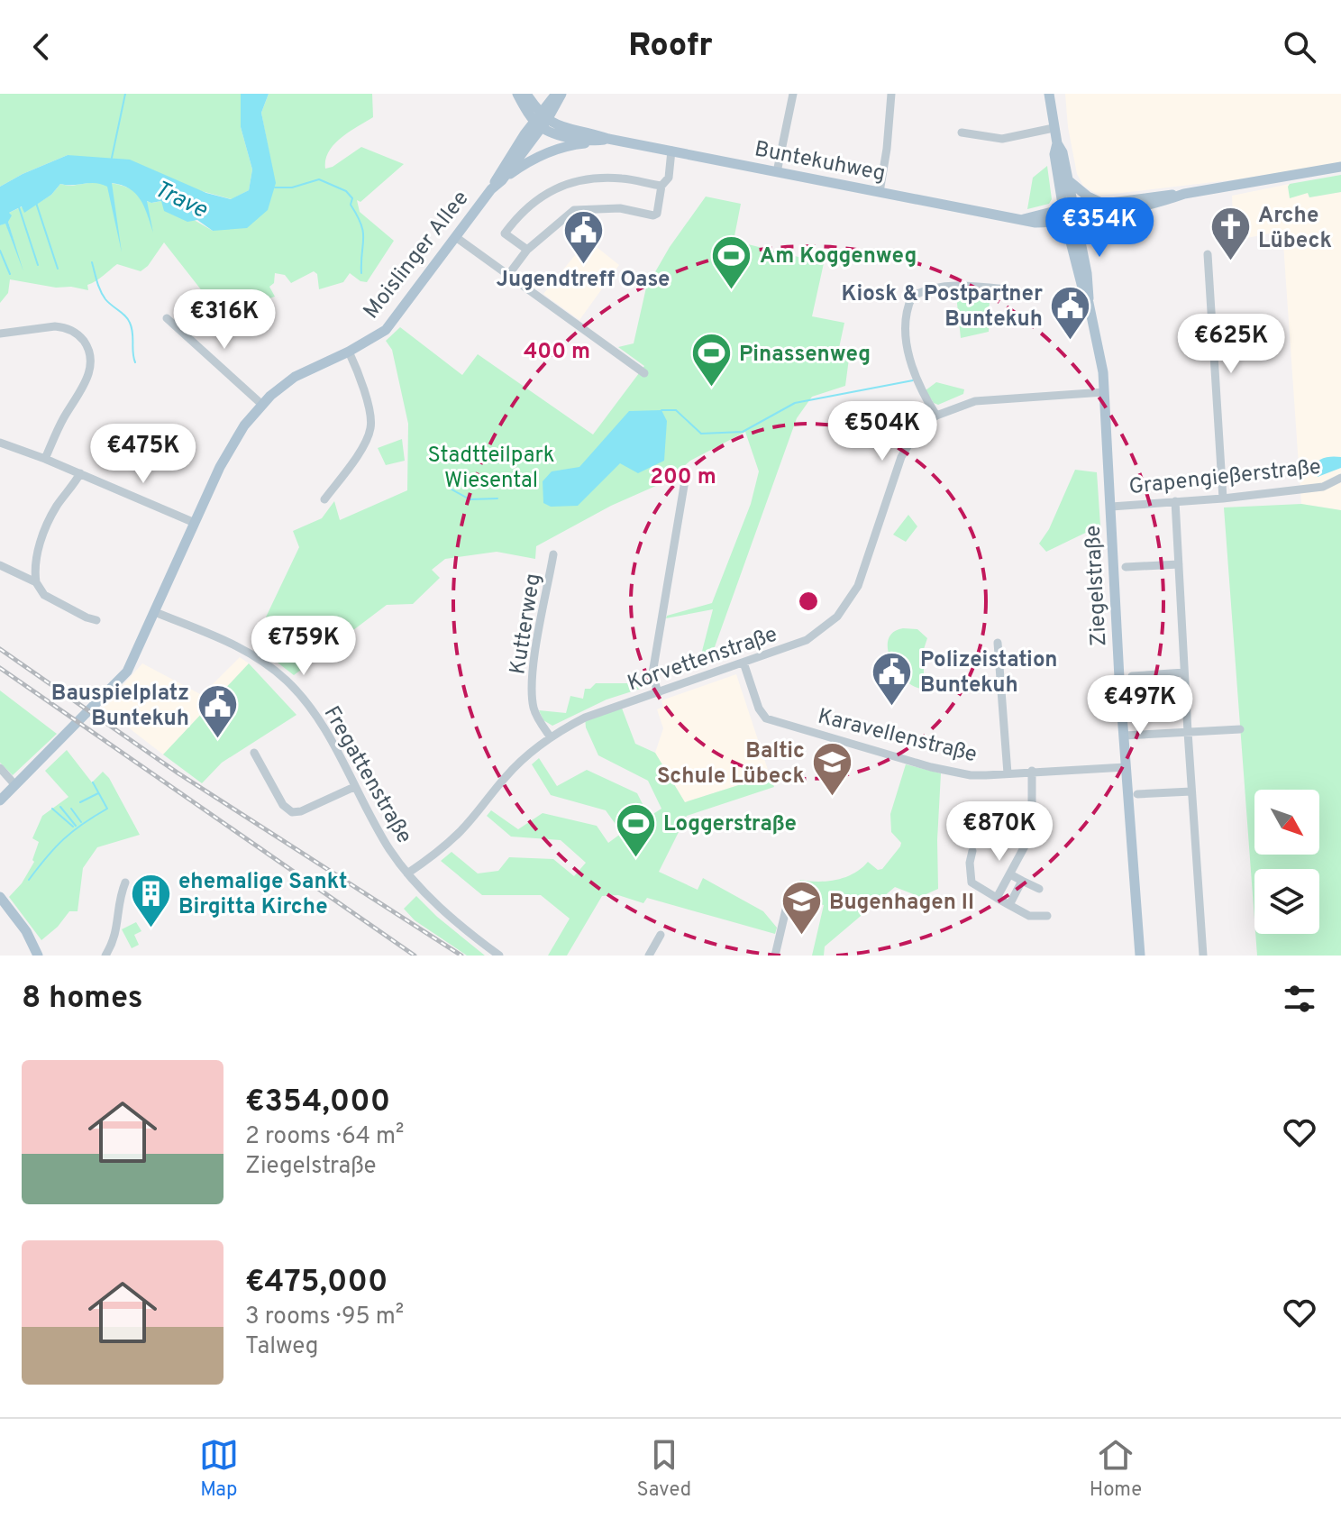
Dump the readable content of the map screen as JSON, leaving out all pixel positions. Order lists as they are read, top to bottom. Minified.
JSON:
{"streets":{"main road":["Buntekuhweg","Moislinger Allee","Ziegelstraße"],"street":["Grapengießerstraße","Kutterweg","Korvettenstraße","Karavellenstraße","Fregattenstraße"]},"crossings":[["Buntekuhweg","Moislinger Allee"],["Buntekuhweg","Ziegelstraße"],["Moislinger Allee","Fregattenstraße"],["Grapengießerstraße","Ziegelstraße"],["Ziegelstraße","Korvettenstraße"],["Ziegelstraße","Karavellenstraße"],["Kutterweg","Korvettenstraße"],["Korvettenstraße","Karavellenstraße"],["Korvettenstraße","Fregattenstraße"]],"water":["Trave"],"parks":["Stadtteilpark Wiesental"],"places":{"church":["Arche Lübeck"],"public building":["Jugendtreff Oase","Kiosk & Postpartner Buntekuh","Polizeistation Buntekuh","Bauspielplatz Buntekuh"],"sports":["Am Koggenweg","Pinassenweg","Loggerstraße"],"school or university":["Baltic Schule Lübeck","Bugenhagen II"],"building":["ehemalige Sankt Birgitta Kirche"]},"north":"bottom right","page":{"header":"Roofr","price":["€354K","€316K","€625K","€504K","€475K","€759K","€497K","€870K"],"heading":"8 homes","list":[{"name":"€354,000","note":"2 rooms · 64 m² · Ziegelstraße"},{"name":"€475,000","note":"3 rooms · 95 m² · Talweg"}],"tabs":["Map","Saved","Home"]},"rings":["400 m","200 m"]}
